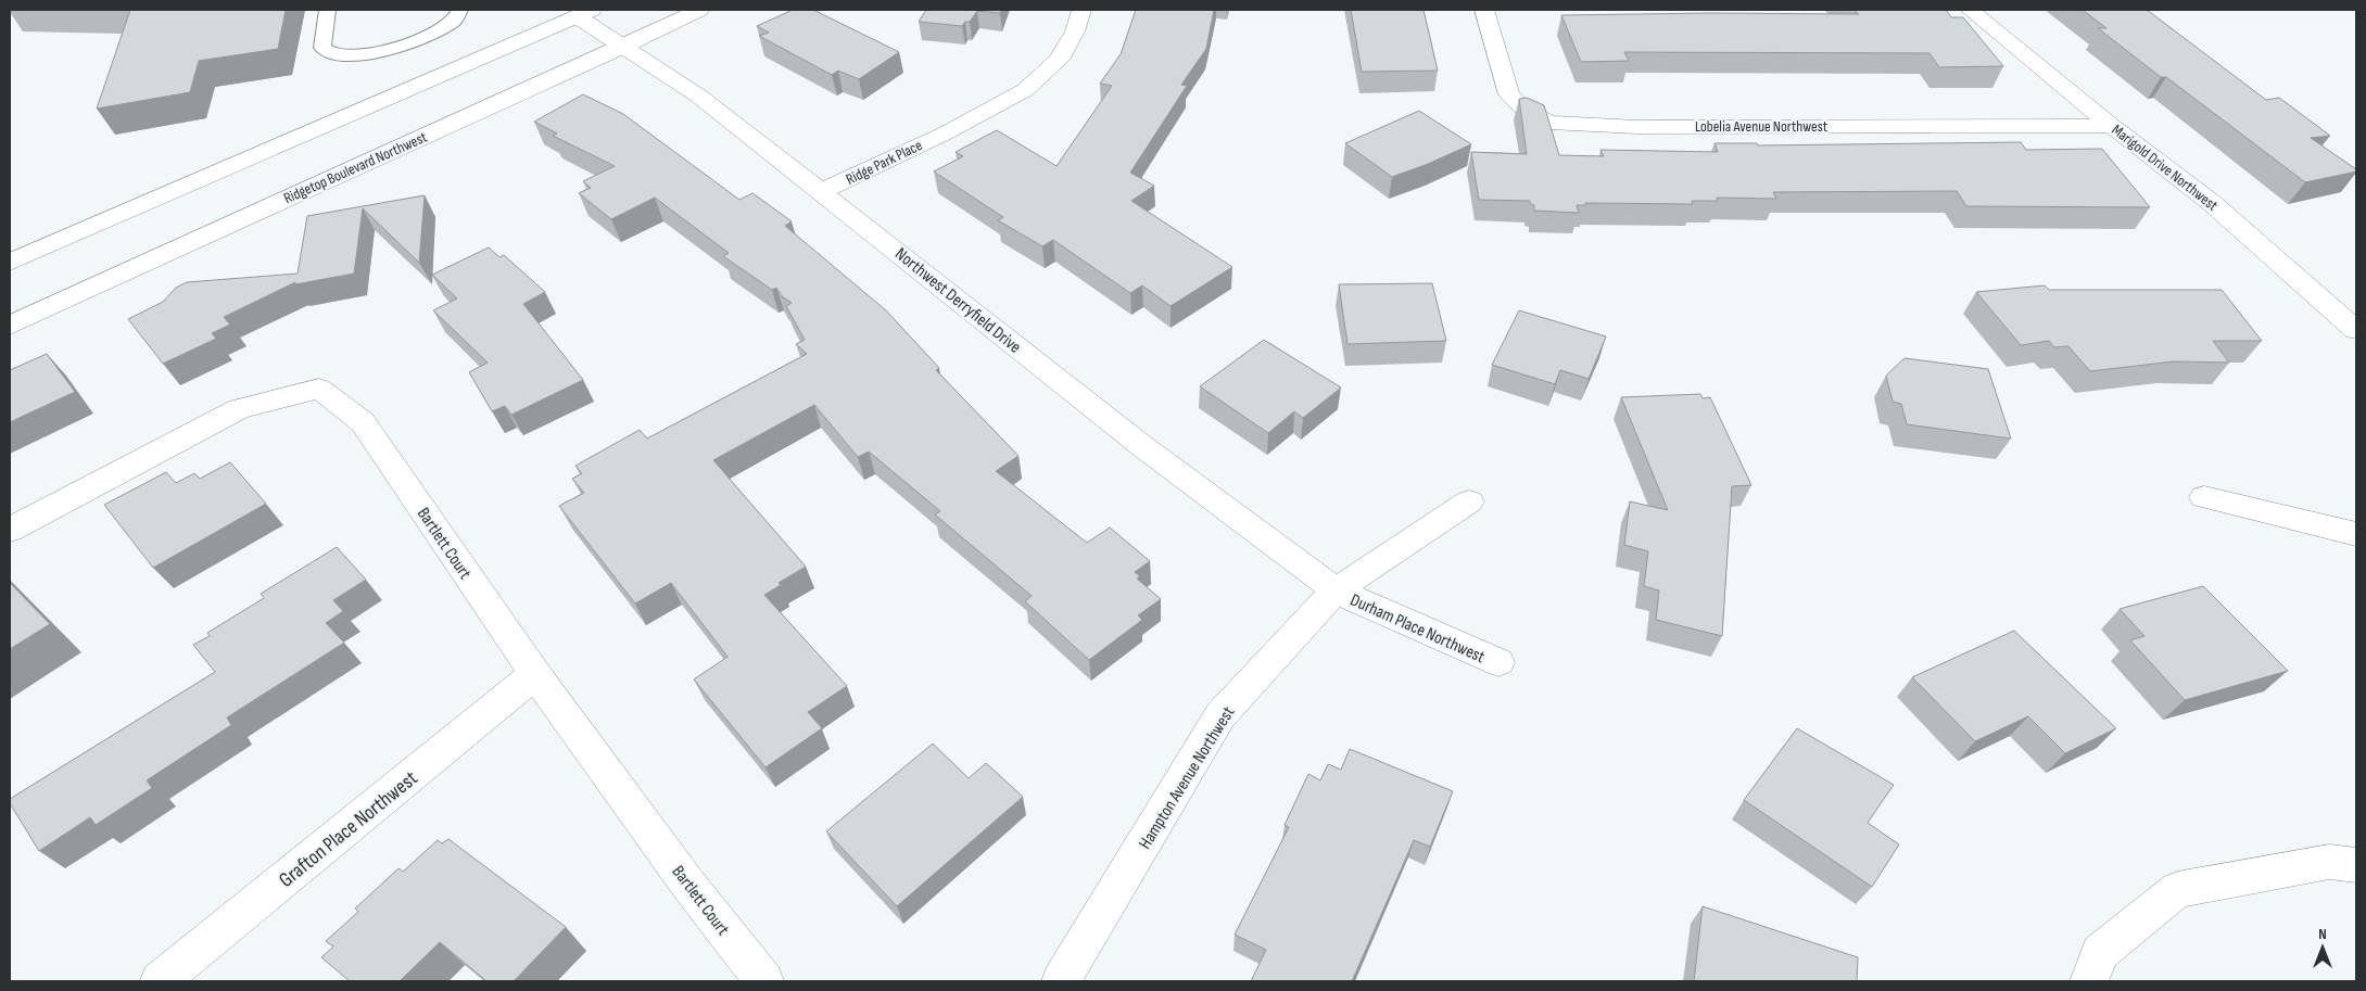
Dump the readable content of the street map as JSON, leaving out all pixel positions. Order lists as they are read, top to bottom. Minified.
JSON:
{"streets":{"street":["Lobelia Avenue Northwest","Ridge Park Place","Ridgetop Boulevard Northwest","Marigold Drive Northwest","Northwest Derryfield Drive","Bartlett Court","Durham Place Northwest","Hampton Avenue Northwest","Grafton Place Northwest"]},"crossings":[["Lobelia Avenue Northwest","Marigold Drive Northwest"],["Ridge Park Place","Northwest Derryfield Drive"],["Ridgetop Boulevard Northwest","Northwest Derryfield Drive"],["Northwest Derryfield Drive","Durham Place Northwest"],["Northwest Derryfield Drive","Hampton Avenue Northwest"],["Bartlett Court","Grafton Place Northwest"],["Durham Place Northwest","Hampton Avenue Northwest"]],"north":"top"}
